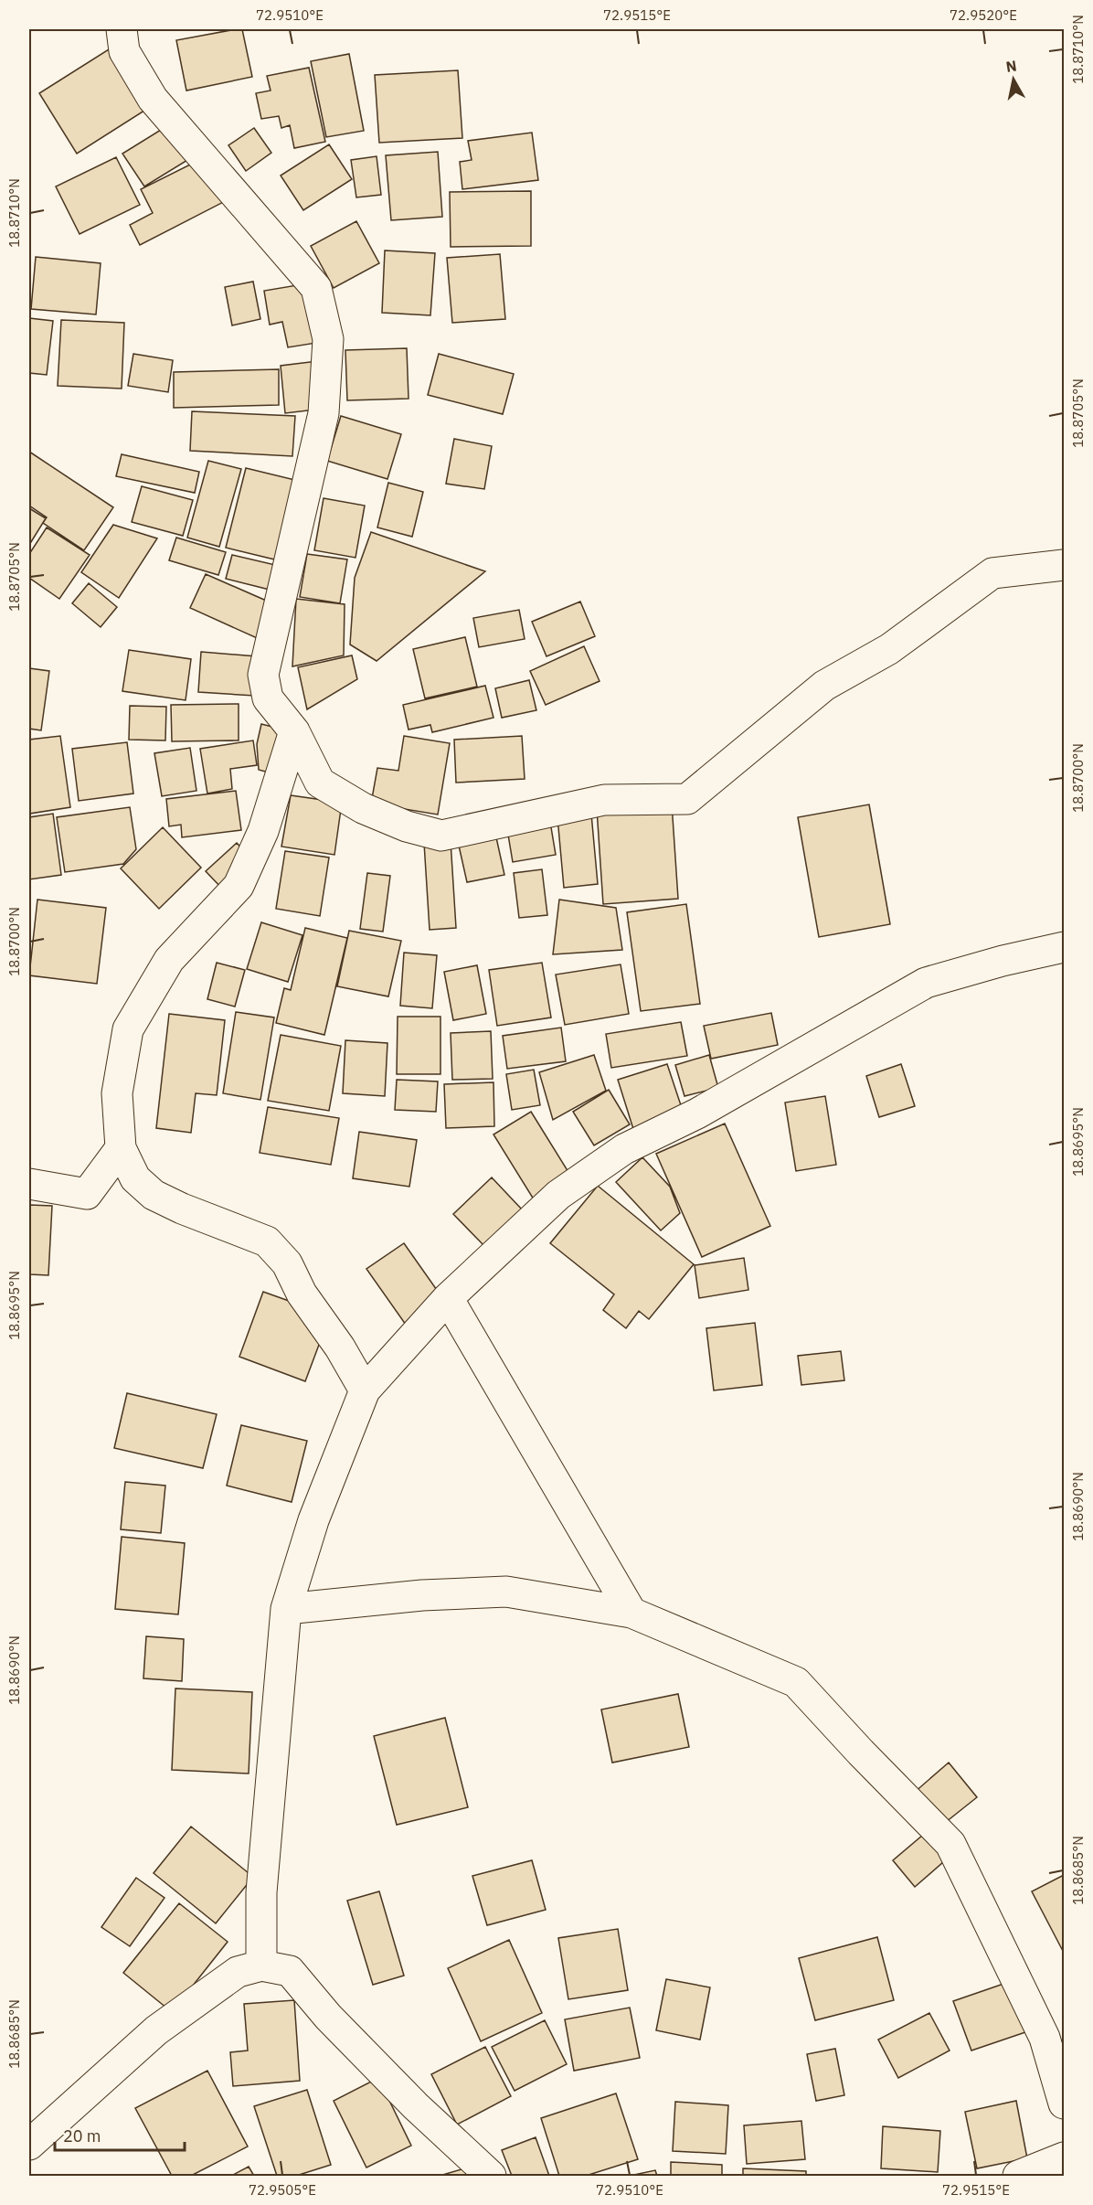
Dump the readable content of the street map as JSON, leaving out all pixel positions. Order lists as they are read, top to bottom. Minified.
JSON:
{"scale_bar":"20 m","north":"top","coordinates":["72.9510°E","72.9515°E","72.9520°E","18.8710°N","18.8705°N","18.8700°N","18.8695°N","18.8690°N","18.8685°N","72.9505°E"]}
